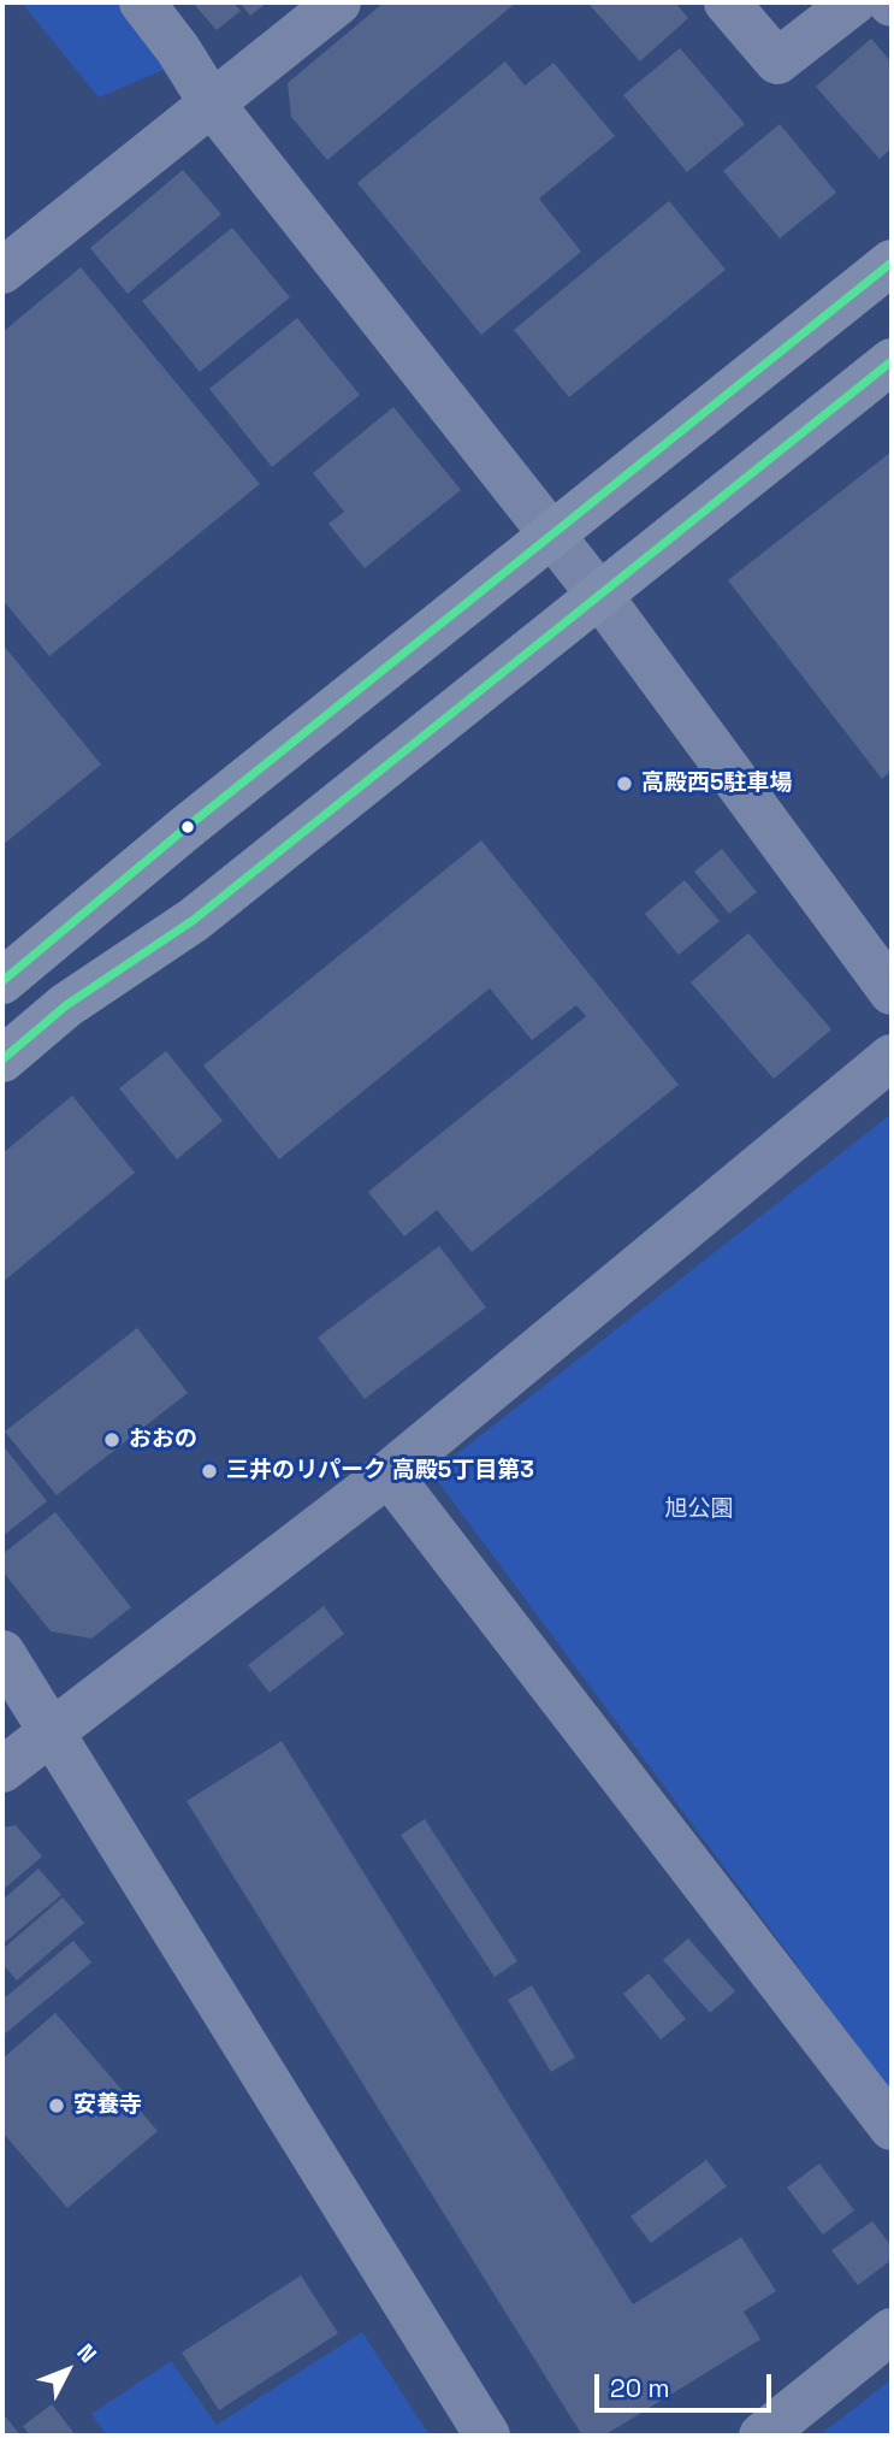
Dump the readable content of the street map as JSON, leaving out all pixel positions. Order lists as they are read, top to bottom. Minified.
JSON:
{"parks":["旭公園"],"places":["高殿西5駐車場","おおの","三井のリパーク 高殿5丁目第3","安養寺"],"scale_bar":"20 m","north":"top right"}
